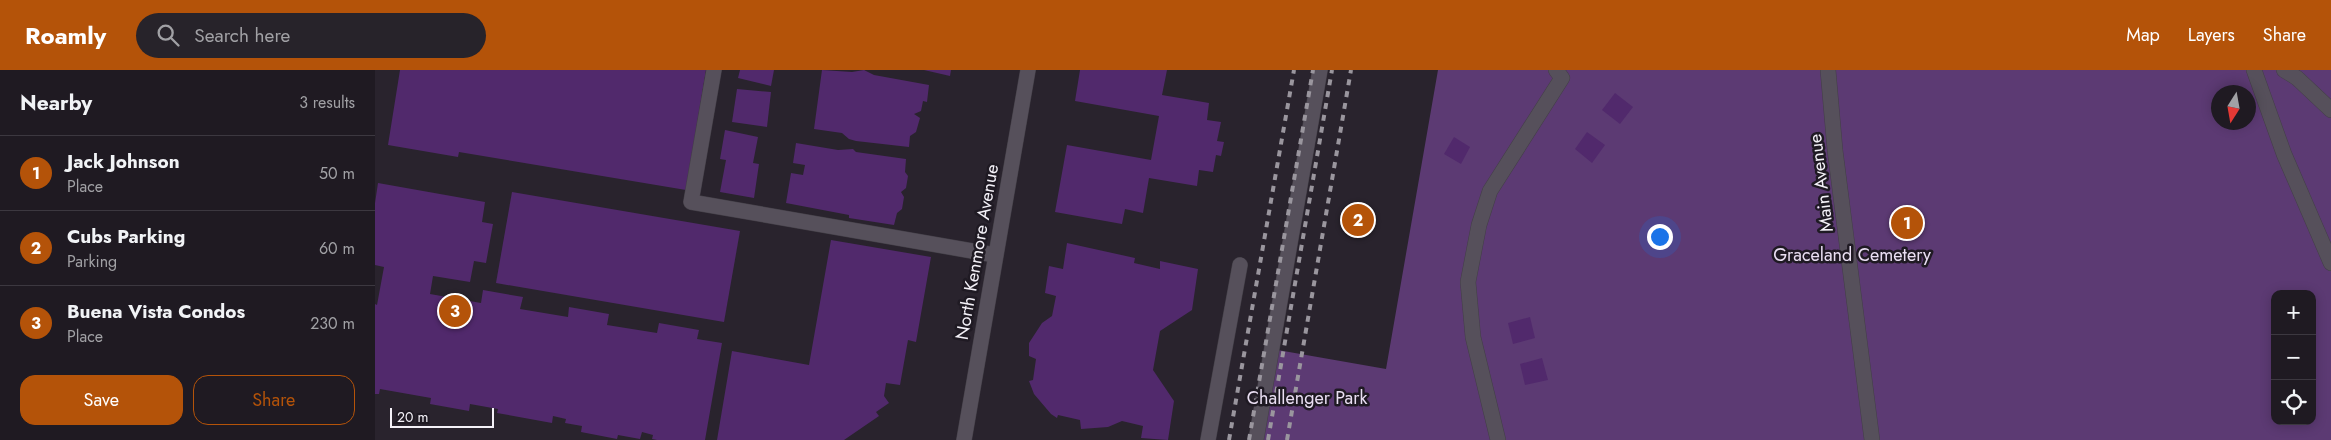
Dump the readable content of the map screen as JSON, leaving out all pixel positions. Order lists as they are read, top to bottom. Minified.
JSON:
{"streets":{"street":["Main Avenue","North Kenmore Avenue"]},"parks":["Graceland Cemetery","Challenger Park"],"scale_bar":"20 m","north":"bottom","page":{"header":"Roamly","search":"Search here","nav":["Map","Layers","Share"],"heading":["Nearby","3 results"],"list":[{"mark":"1","name":"Jack Johnson","note":"Place","value":"50 m"},{"mark":"2","name":"Cubs Parking","note":"Parking","value":"60 m"},{"mark":"3","name":"Buena Vista Condos","note":"Place","value":"230 m"}],"pins":["2","1","3"],"map_buttons":["+","−"],"buttons":["Save","Share"],"scale":"20 m"}}
